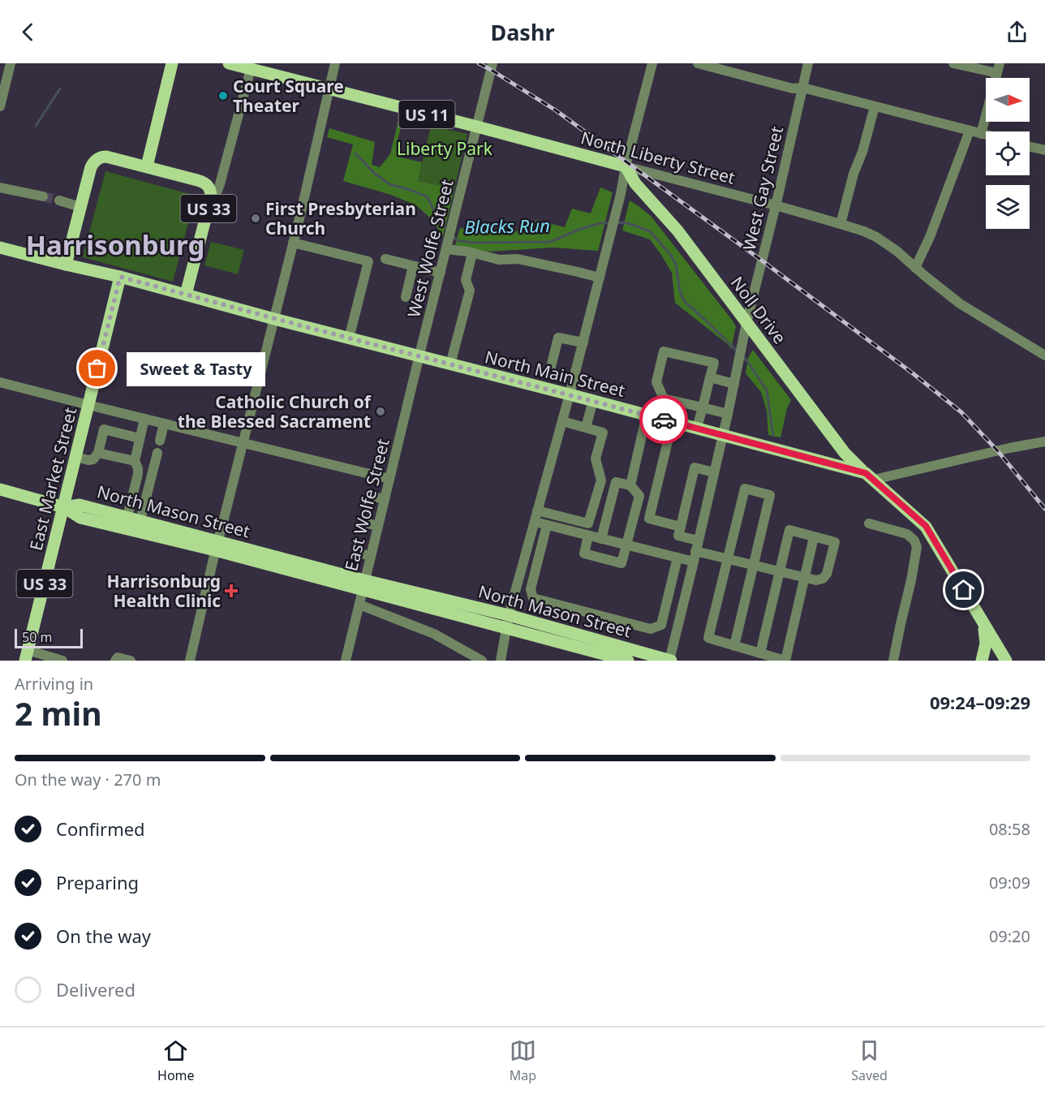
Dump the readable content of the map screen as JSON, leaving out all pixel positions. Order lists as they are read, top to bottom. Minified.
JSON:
{"streets":{"main road":["US 11","North Liberty Street","US 33","Noll Drive","North Main Street","East Market Street","North Mason Street"],"street":["West Gay Street","West Wolfe Street","East Wolfe Street"]},"crossings":[["North Liberty Street","West Gay Street"],["North Liberty Street","West Wolfe Street"],["North Liberty Street","Noll Drive"],["West Gay Street","Noll Drive"],["West Gay Street","North Main Street"],["West Gay Street","North Mason Street"],["US 33","North Main Street"],["West Wolfe Street","North Main Street"],["West Wolfe Street","East Wolfe Street"],["Noll Drive","North Main Street"],["North Main Street","East Market Street"],["North Main Street","East Wolfe Street"],["East Market Street","North Mason Street"],["East Wolfe Street","North Mason Street"]],"districts":["Harrisonburg"],"water":["Blacks Run"],"parks":["Liberty Park"],"places":{"other":["Court Square Theater","First Presbyterian Church","Sweet & Tasty","Catholic Church of the Blessed Sacrament"],"health":["Harrisonburg Health Clinic"]},"scale_bar":"50 m","north":"right","page":{"header":"Dashr","bubble":"Sweet & Tasty","scale":"50 m","heading":["2 min","Arriving in","09:24–09:29"],"bar":"On the way · 270 m","list":[["Confirmed","08:58"],["Preparing","09:09"],["On the way","09:20"],"Delivered"],"tabs":["Home","Map","Saved"]}}
